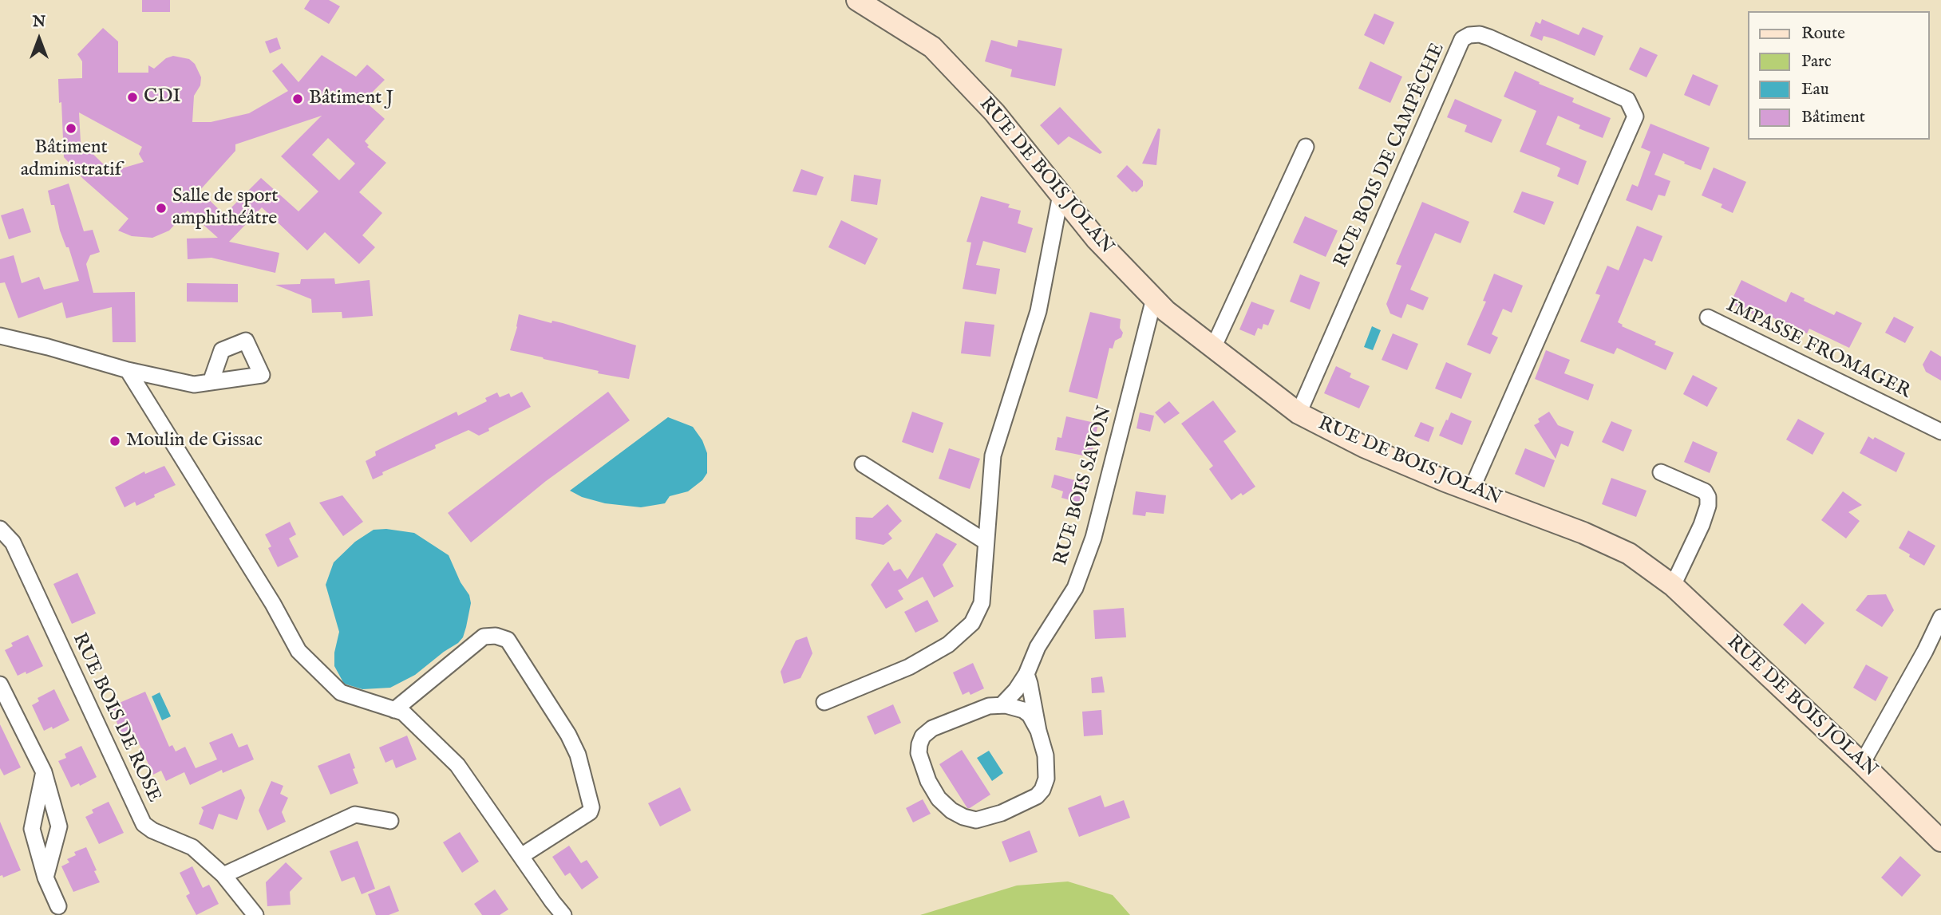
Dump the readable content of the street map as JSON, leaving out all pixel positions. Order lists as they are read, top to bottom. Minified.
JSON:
{"streets":{"street":["RUE BOIS DE CAMPÊCHE","RUE DE BOIS JOLAN","IMPASSE FROMAGER","RUE BOIS SAVON","RUE BOIS DE ROSE"]},"crossings":[["RUE BOIS DE CAMPÊCHE","RUE DE BOIS JOLAN"],["RUE DE BOIS JOLAN","RUE BOIS SAVON"]],"places":["CDI","Bâtiment J","Bâtiment administratif","Salle de sport amphithéâtre","Moulin de Gissac"],"legend":["Route","Parc","Eau","Bâtiment"],"north":"top"}
